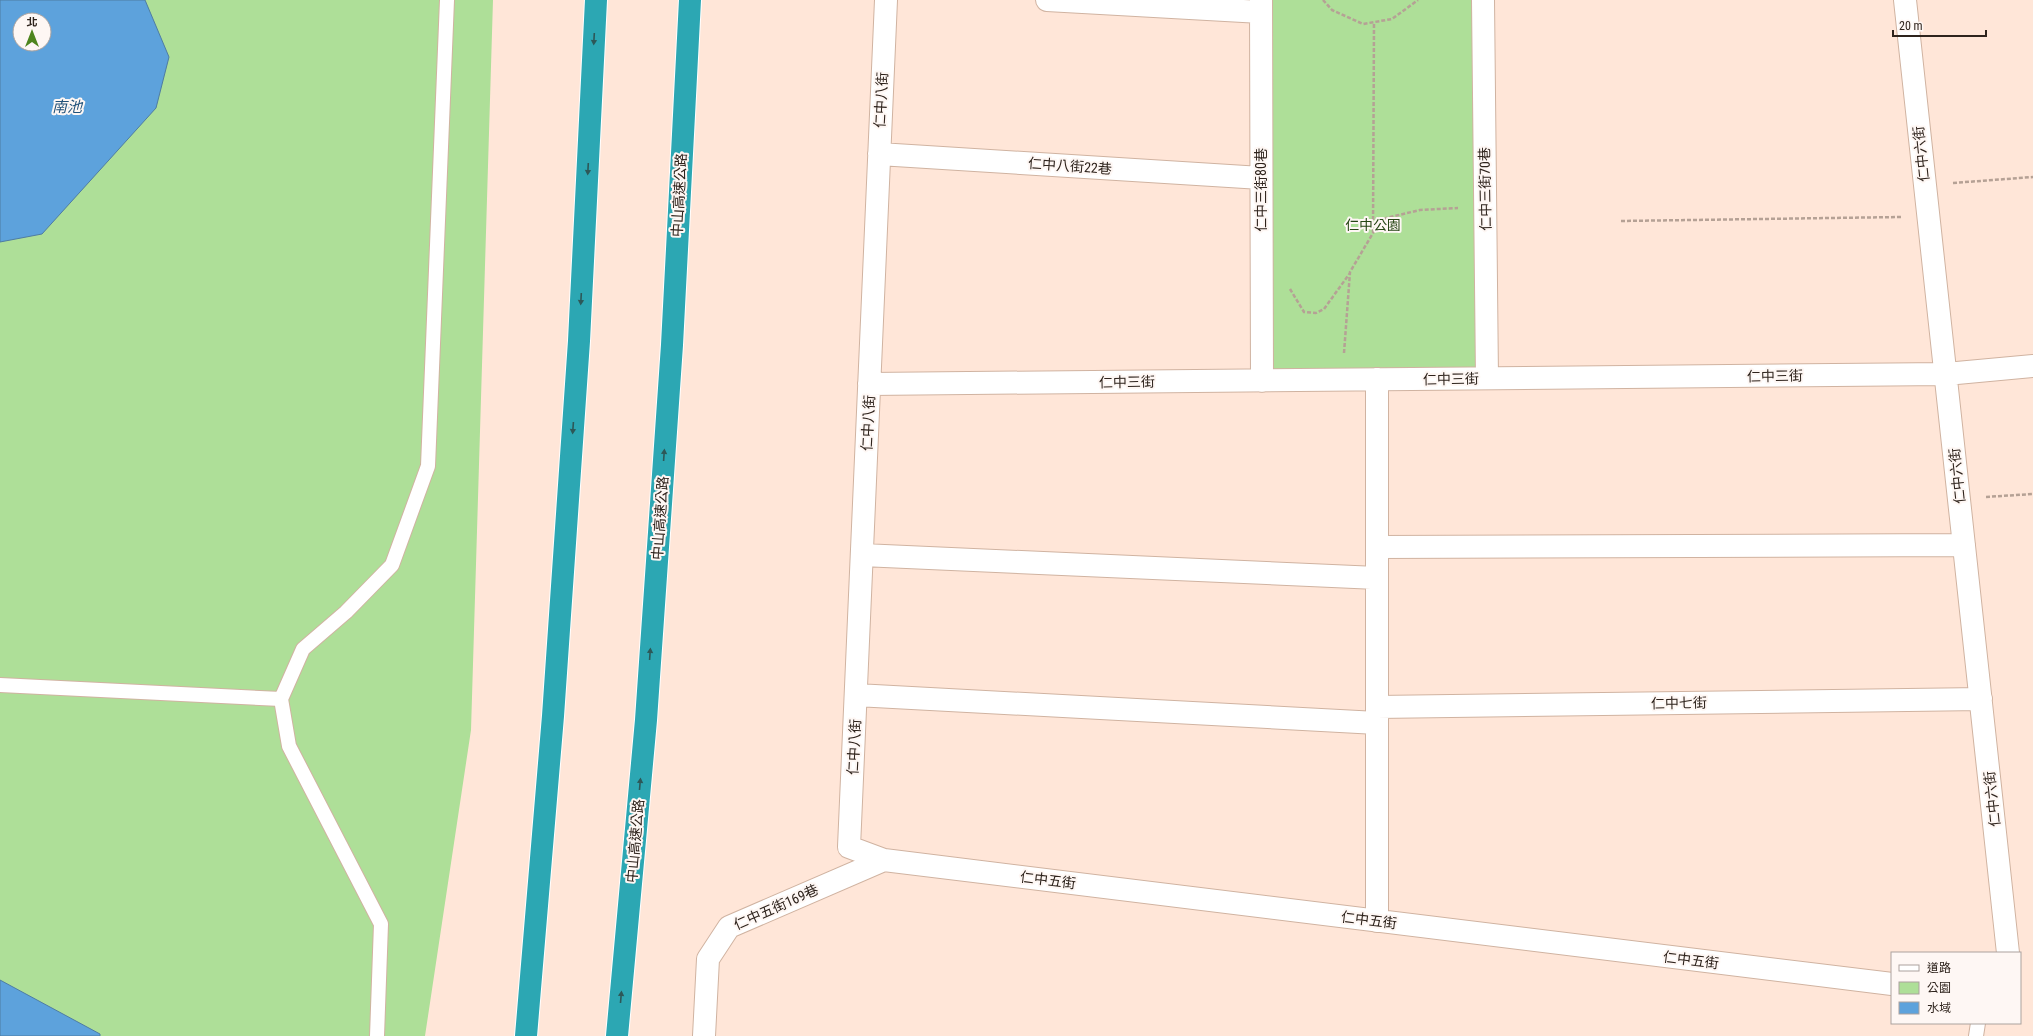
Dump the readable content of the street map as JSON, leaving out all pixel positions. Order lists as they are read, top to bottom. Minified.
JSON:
{"streets":{"highway":["中山高速公路"],"street":["仁中八街","仁中六街","仁中八街22巷","仁中三街70巷","仁中三街80巷","仁中三街","仁中七街","仁中五街","仁中五街169巷"]},"crossings":[["仁中八街","仁中八街22巷"],["仁中八街","仁中三街"],["仁中八街","仁中七街"],["仁中八街","仁中五街"],["仁中六街","仁中三街"],["仁中六街","仁中七街"],["仁中八街22巷","仁中三街80巷"],["仁中三街70巷","仁中三街"],["仁中三街80巷","仁中三街"],["仁中五街","仁中五街169巷"]],"water":["南池"],"parks":["仁中公園"],"legend":["道路","公園","水域"],"scale_bar":"20 m","north":"top"}
